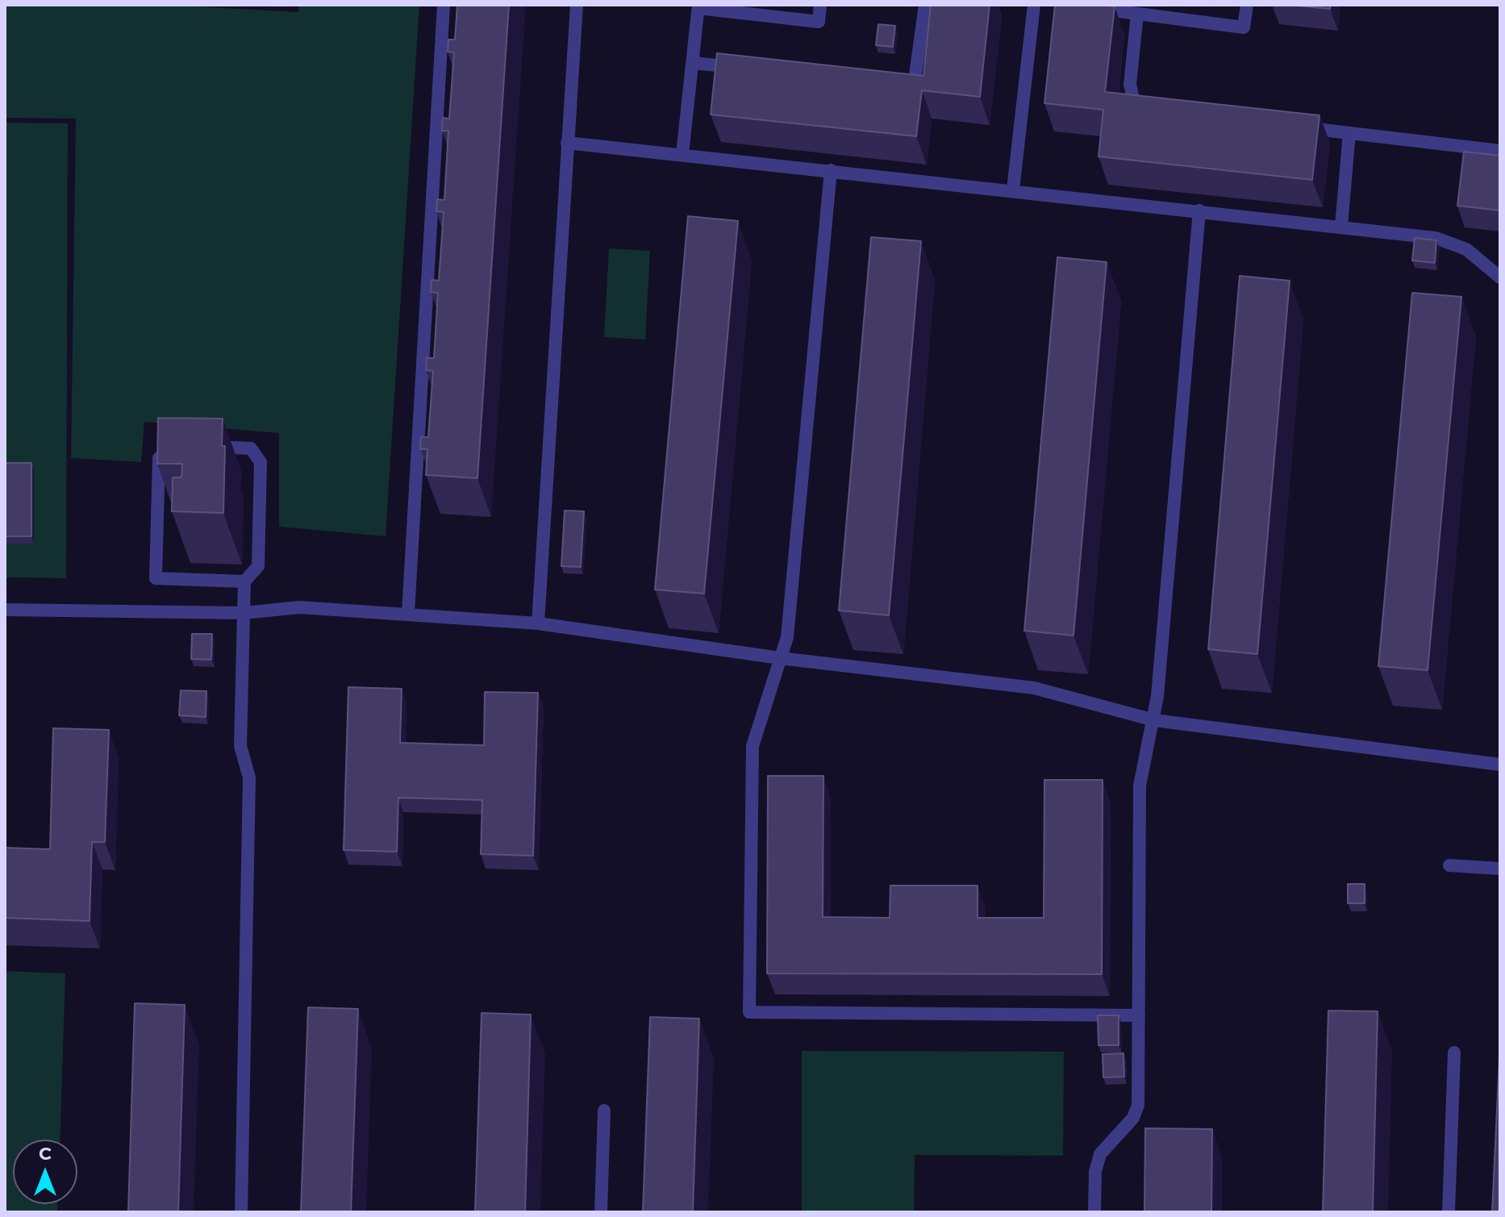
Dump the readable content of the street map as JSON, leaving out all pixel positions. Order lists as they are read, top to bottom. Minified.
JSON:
{"north":"top"}
